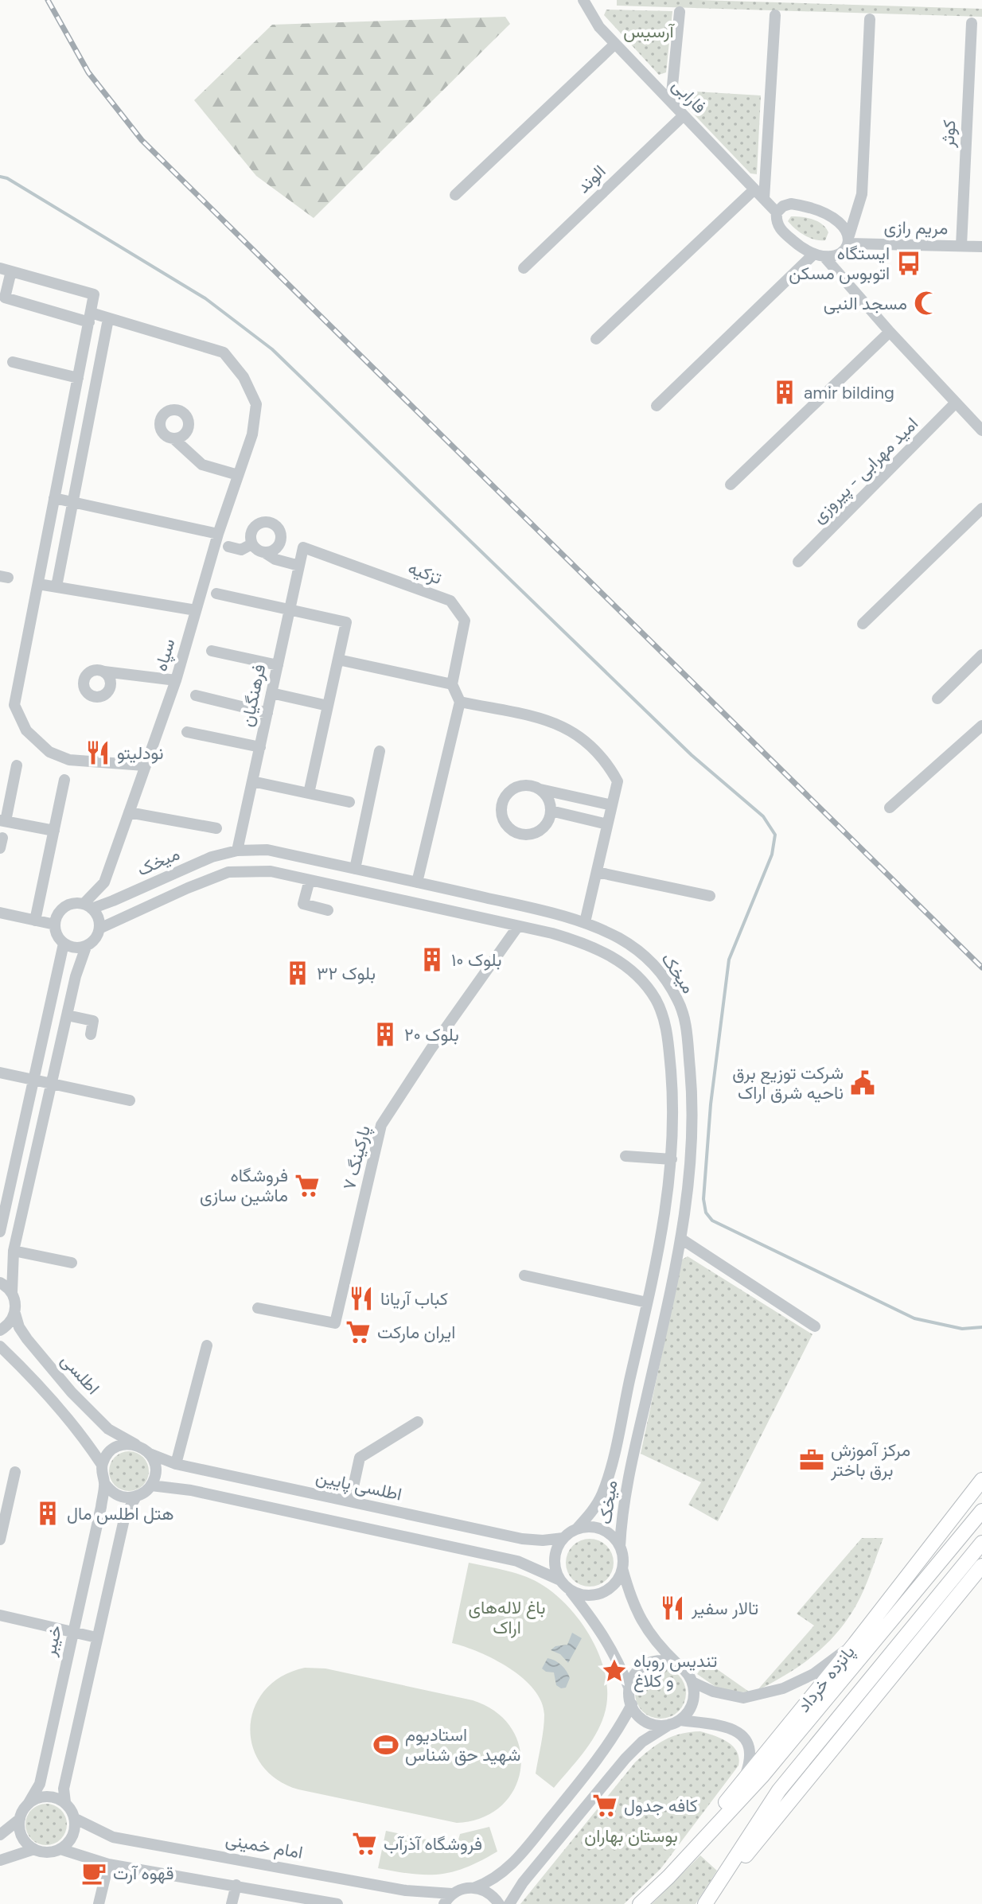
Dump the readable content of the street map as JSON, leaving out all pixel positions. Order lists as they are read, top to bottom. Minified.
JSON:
{"streets":{"main road":["پانزده خرداد"],"street":["فارابی","کوثر","الوند","مریم رازی","امید مهرابی - پیروزی","تزکیه","سپاه","فرهنگیان","میخک","پارکینگ ۷","اطلسی","اطلسی پایین","خیبر","امام خمینی"]},"crossings":[["فارابی","الوند"],["کوثر","مریم رازی"],["تزکیه","فرهنگیان"],["سپاه","میخک"],["فرهنگیان","میخک"],["میخک","پارکینگ ۷"],["میخک","اطلسی پایین"],["اطلسی","اطلسی پایین"],["اطلسی","خیبر"],["اطلسی پایین","خیبر"],["خیبر","امام خمینی"]],"parks":["آرسیس","باغ لاله‌های اراک","بوستان بهاران"],"places":{"bus stop":["ایستگاه اتوبوس مسکن"],"mosque":["مسجد النبی"],"building":["amir bilding","بلوک ۱۰","بلوک ۳۲","بلوک ۲۰","هتل اطلس مال"],"restaurant":["نودلیتو","کباب آریانا","تالار سفیر"],"public building":["شرکت توزیع برق ناحیه شرق اراک"],"supermarket":["فروشگاه ماشین سازی","ایران مارکت","کافه جدول","فروشگاه آذرآب"],"office":["مرکز آموزش برق باختر"],"place":["تندیس روباه و کلاغ"],"sports":["استادیوم شهید حق شناس"],"cafe":["قهوه آرت"]}}
